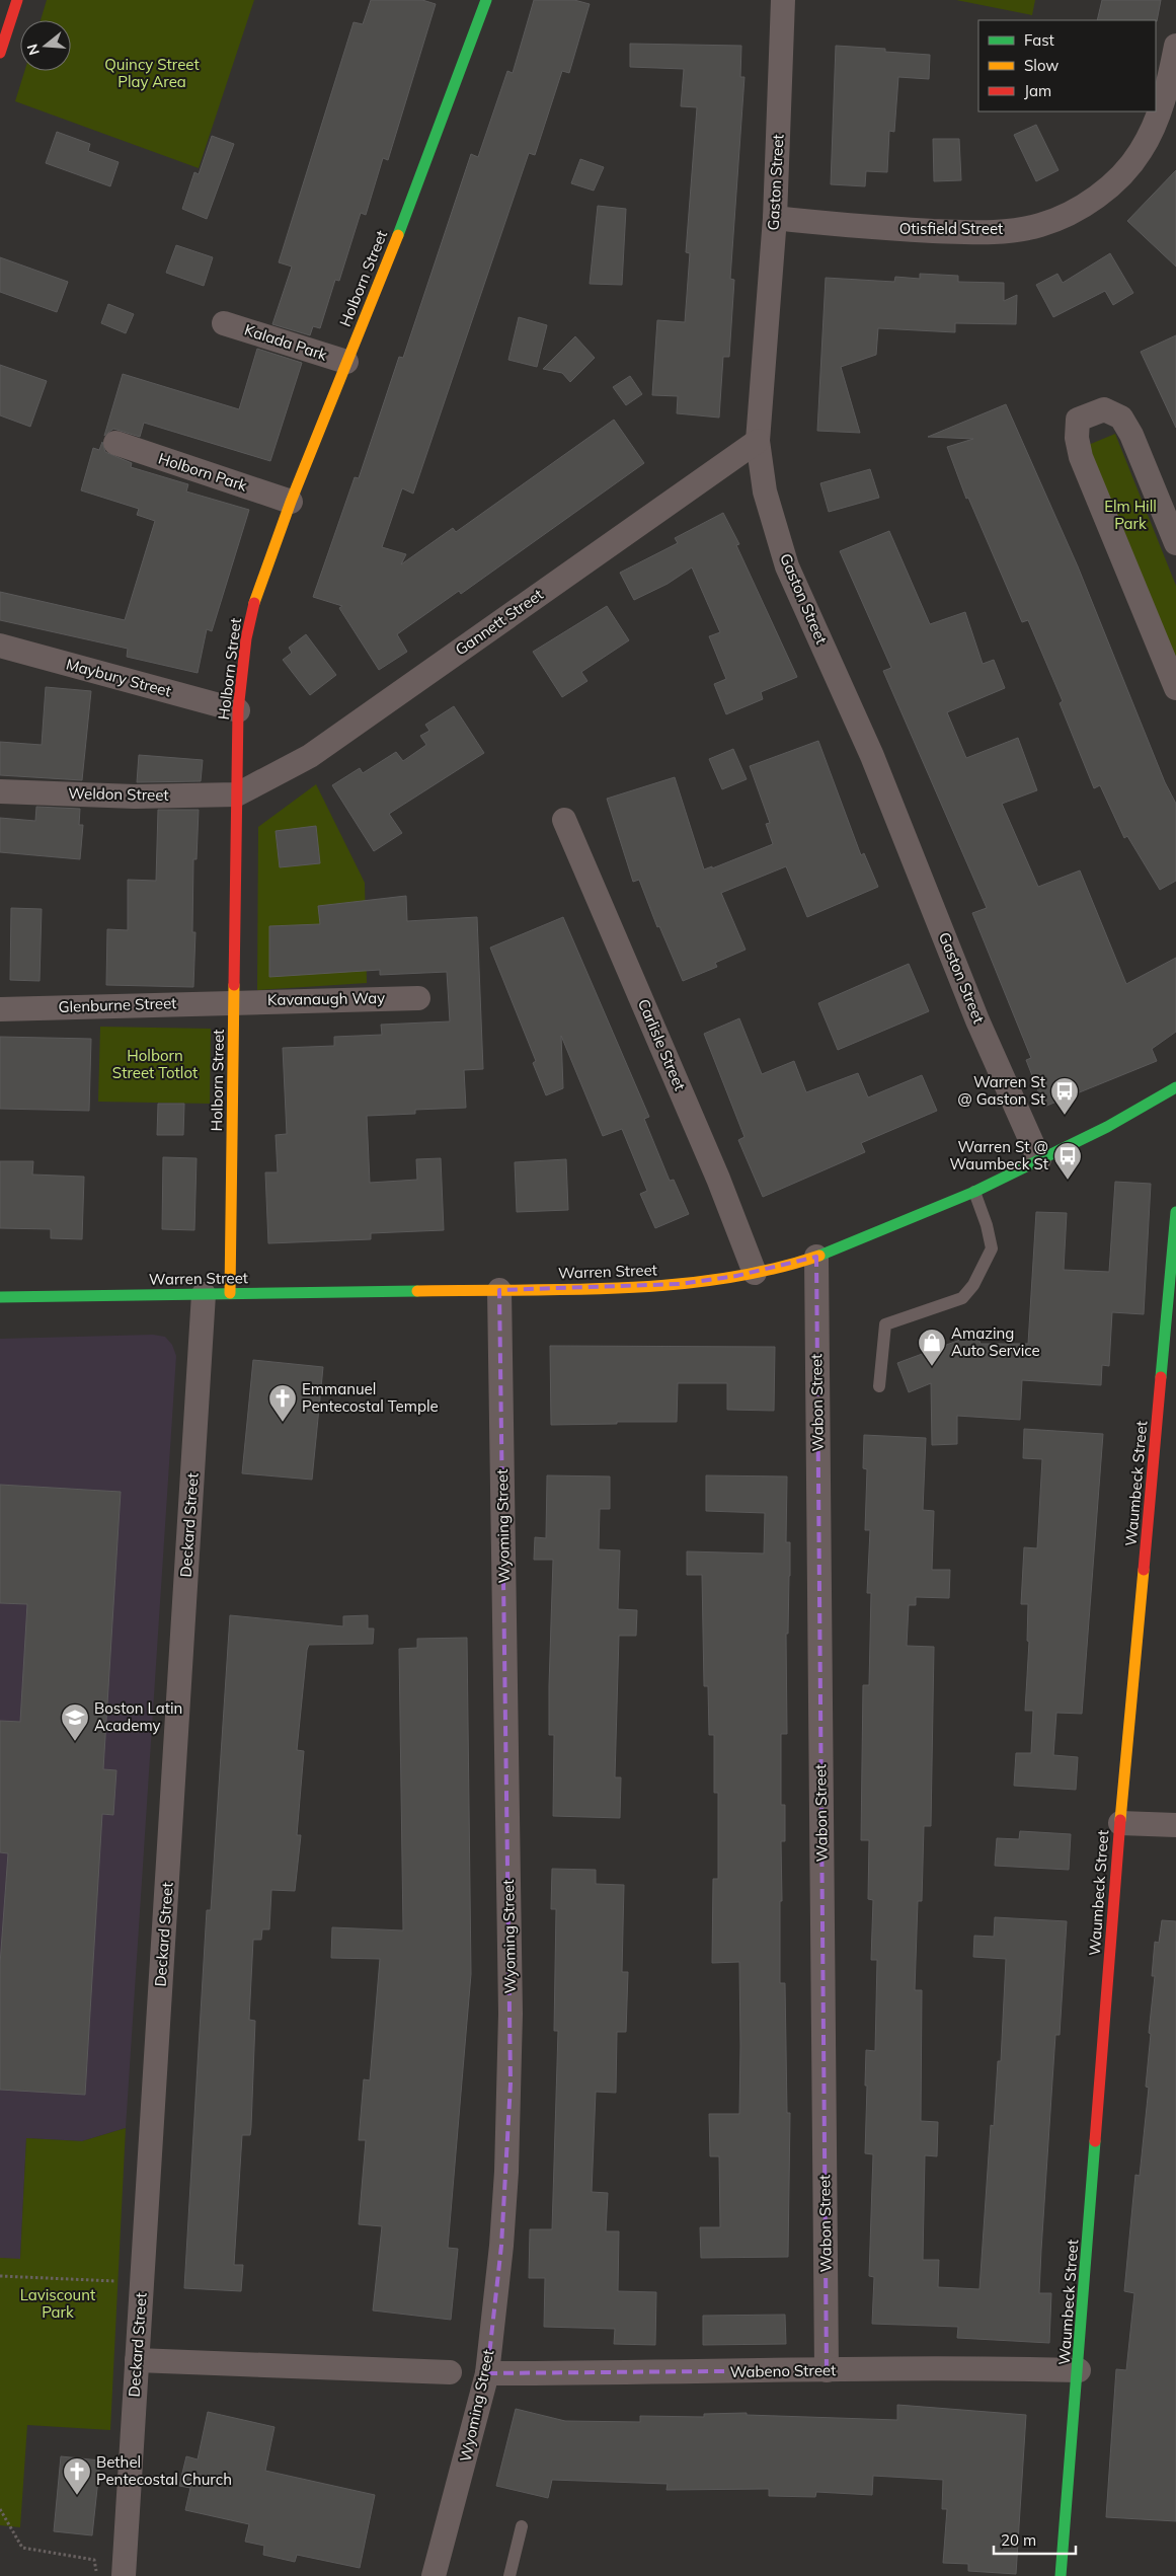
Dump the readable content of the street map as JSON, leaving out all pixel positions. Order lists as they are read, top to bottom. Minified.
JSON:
{"streets":{"street":["Gaston Street","Otisfield Street","Holborn Street","Kalada Park","Holborn Park","Gannett Street","Maybury Street","Weldon Street","Kavanaugh Way","Glenburne Street","Carlisle Street","Warren Street","Wabon Street","Waumbeck Street","Deckard Street","Wyoming Street","Wabeno Street"]},"crossings":[["Gaston Street","Otisfield Street"],["Gaston Street","Gannett Street"],["Gaston Street","Warren Street"],["Holborn Street","Kalada Park"],["Holborn Street","Holborn Park"],["Holborn Street","Gannett Street"],["Holborn Street","Maybury Street"],["Holborn Street","Weldon Street"],["Holborn Street","Kavanaugh Way"],["Holborn Street","Glenburne Street"],["Holborn Street","Warren Street"],["Gannett Street","Weldon Street"],["Kavanaugh Way","Glenburne Street"],["Carlisle Street","Warren Street"],["Warren Street","Wabon Street"],["Warren Street","Deckard Street"],["Warren Street","Wyoming Street"],["Wabon Street","Wabeno Street"],["Waumbeck Street","Wabeno Street"],["Wyoming Street","Wabeno Street"]],"parks":["Quincy Street Play Area","Elm Hill Park","Holborn Street Totlot","Laviscount Park"],"places":{"bus stop":["Warren St @ Gaston St","Warren St @ Waumbeck St"],"shop":["Amazing Auto Service"],"church":["Emmanuel Pentecostal Temple","Bethel Pentecostal Church"],"school or university":["Boston Latin Academy"]},"legend":["Fast","Slow","Jam"],"scale_bar":"20 m","north":"left"}
